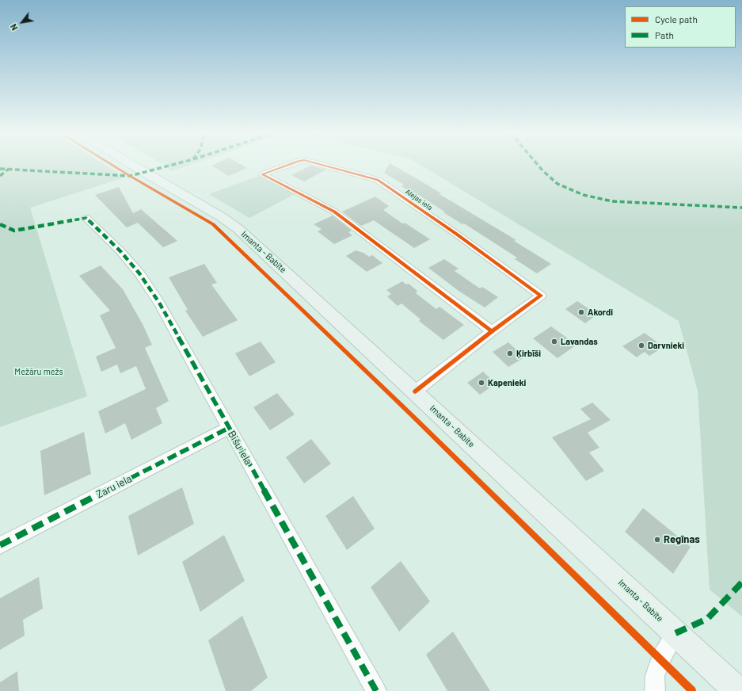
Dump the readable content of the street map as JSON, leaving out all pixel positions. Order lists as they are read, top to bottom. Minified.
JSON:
{"streets":{"main road":["Imanta - Babīte"],"street":["Alejas iela","Bišu iela","Zaru iela"]},"crossings":[["Bišu iela","Zaru iela"]],"parks":["Mežāru mežs"],"places":["Akordi","Lavandas","Darvnieki","Ķirbīši","Kapenieki","Regīnas"],"legend":["Cycle path","Path"],"north":"bottom left"}
